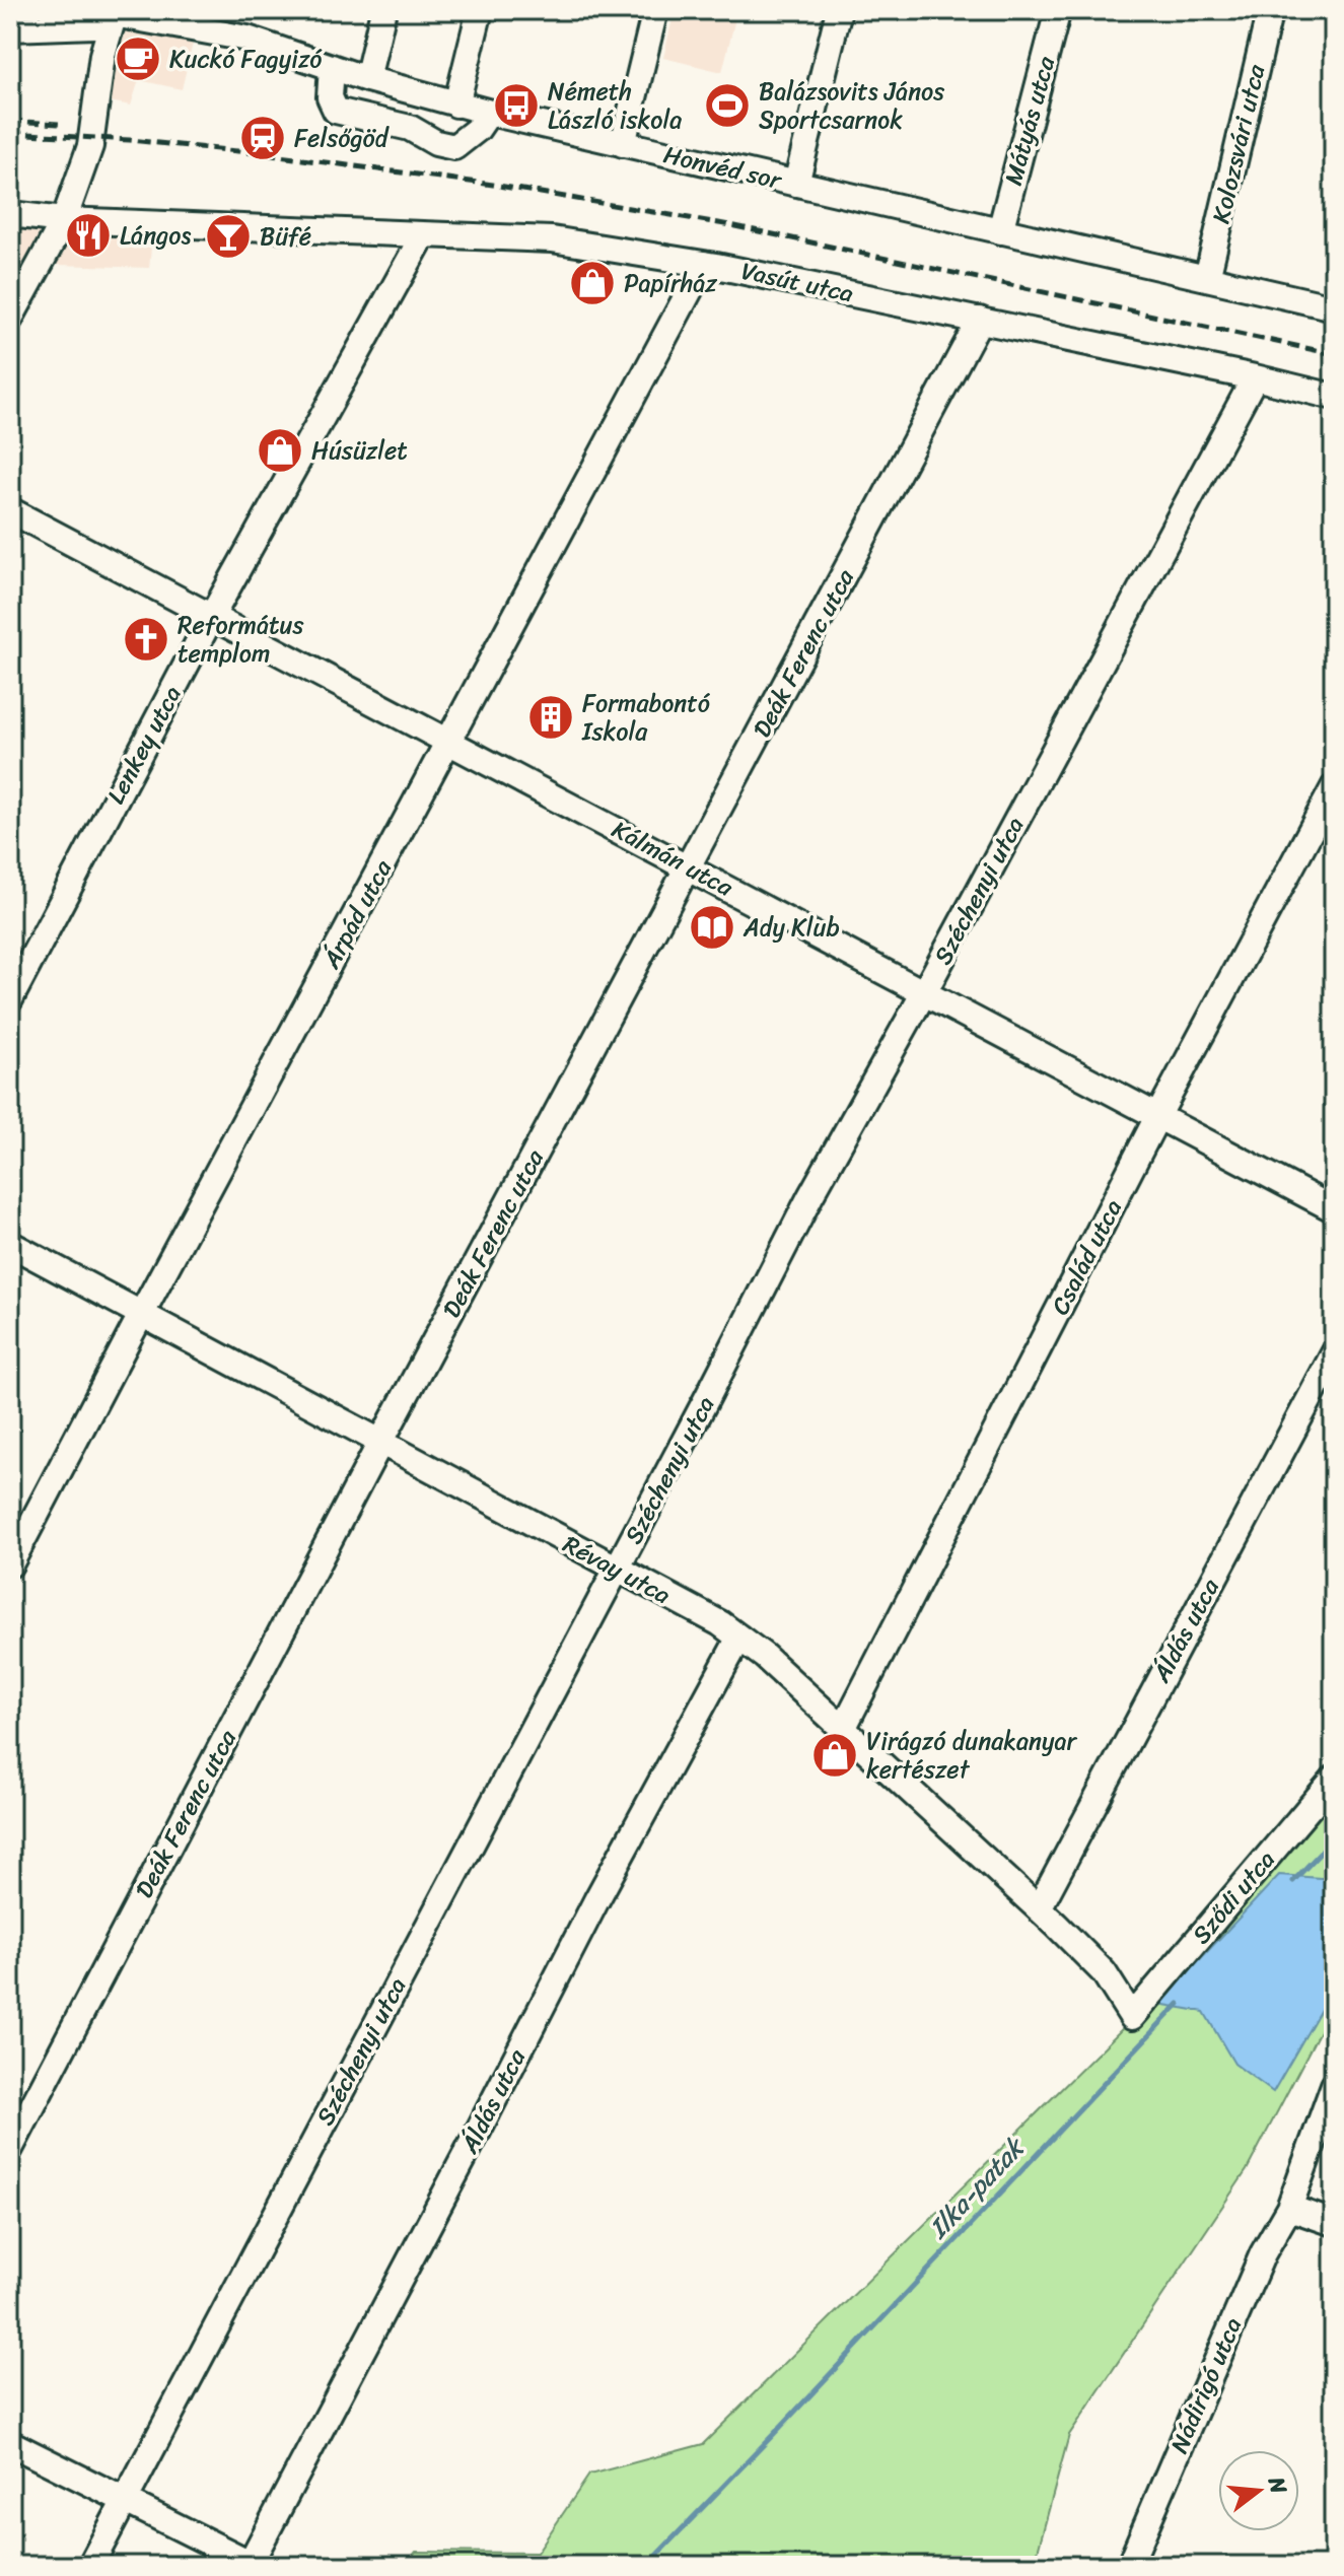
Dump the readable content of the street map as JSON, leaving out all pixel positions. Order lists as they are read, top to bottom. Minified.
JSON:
{"streets":{"street":["Mátyás utca","Kolozsvári utca","Honvéd sor","Vasút utca","Deák Ferenc utca","Lenkey utca","Kálmán utca","Széchenyi utca","Árpád utca","Család utca","Révay utca","Áldás utca","Sződi utca","Nádirigó utca"]},"crossings":[["Mátyás utca","Honvéd sor"],["Kolozsvári utca","Honvéd sor"],["Vasút utca","Deák Ferenc utca"],["Vasút utca","Lenkey utca"],["Vasút utca","Széchenyi utca"],["Vasút utca","Árpád utca"],["Deák Ferenc utca","Kálmán utca"],["Deák Ferenc utca","Révay utca"],["Lenkey utca","Kálmán utca"],["Kálmán utca","Széchenyi utca"],["Kálmán utca","Árpád utca"],["Kálmán utca","Család utca"],["Széchenyi utca","Révay utca"],["Árpád utca","Révay utca"],["Család utca","Révay utca"],["Révay utca","Áldás utca"],["Révay utca","Sződi utca"]],"water":["Ilka-patak"],"places":{"cafe":["Kuckó Fagyizó"],"bus stop":["Németh László iskola"],"sports":["Balázsovits János Sportcsarnok"],"station":["Felsőgöd"],"restaurant":["Lángos"],"bar":["Büfé"],"shop":["Papírház","Húsüzlet","Virágzó dunakanyar kertészet"],"church":["Református templom"],"building":["Formabontó Iskola"],"library":["Ady Klub"]},"north":"right"}
